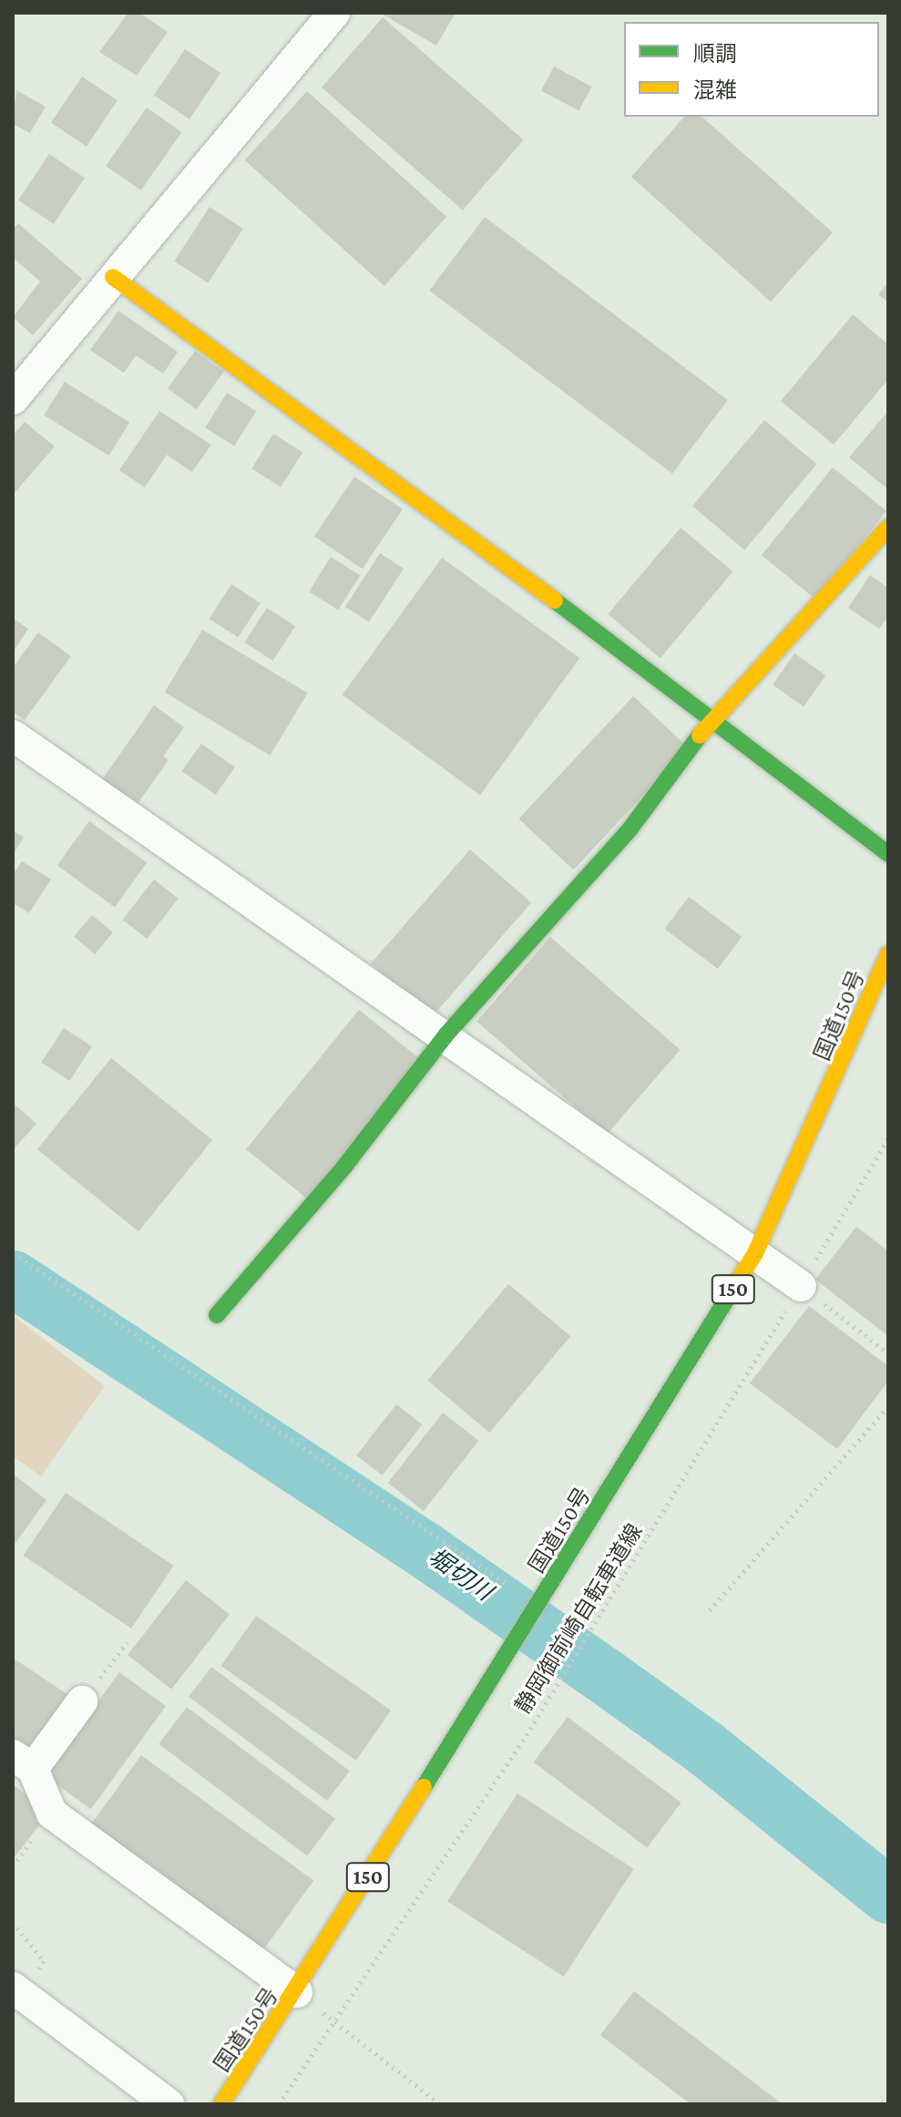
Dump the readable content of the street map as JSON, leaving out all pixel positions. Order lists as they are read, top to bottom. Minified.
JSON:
{"streets":{"main road":["国道150号","150"],"path":["静岡御前崎自転車道線"]},"water":["堀切川"],"legend":["順調","混雑"]}
